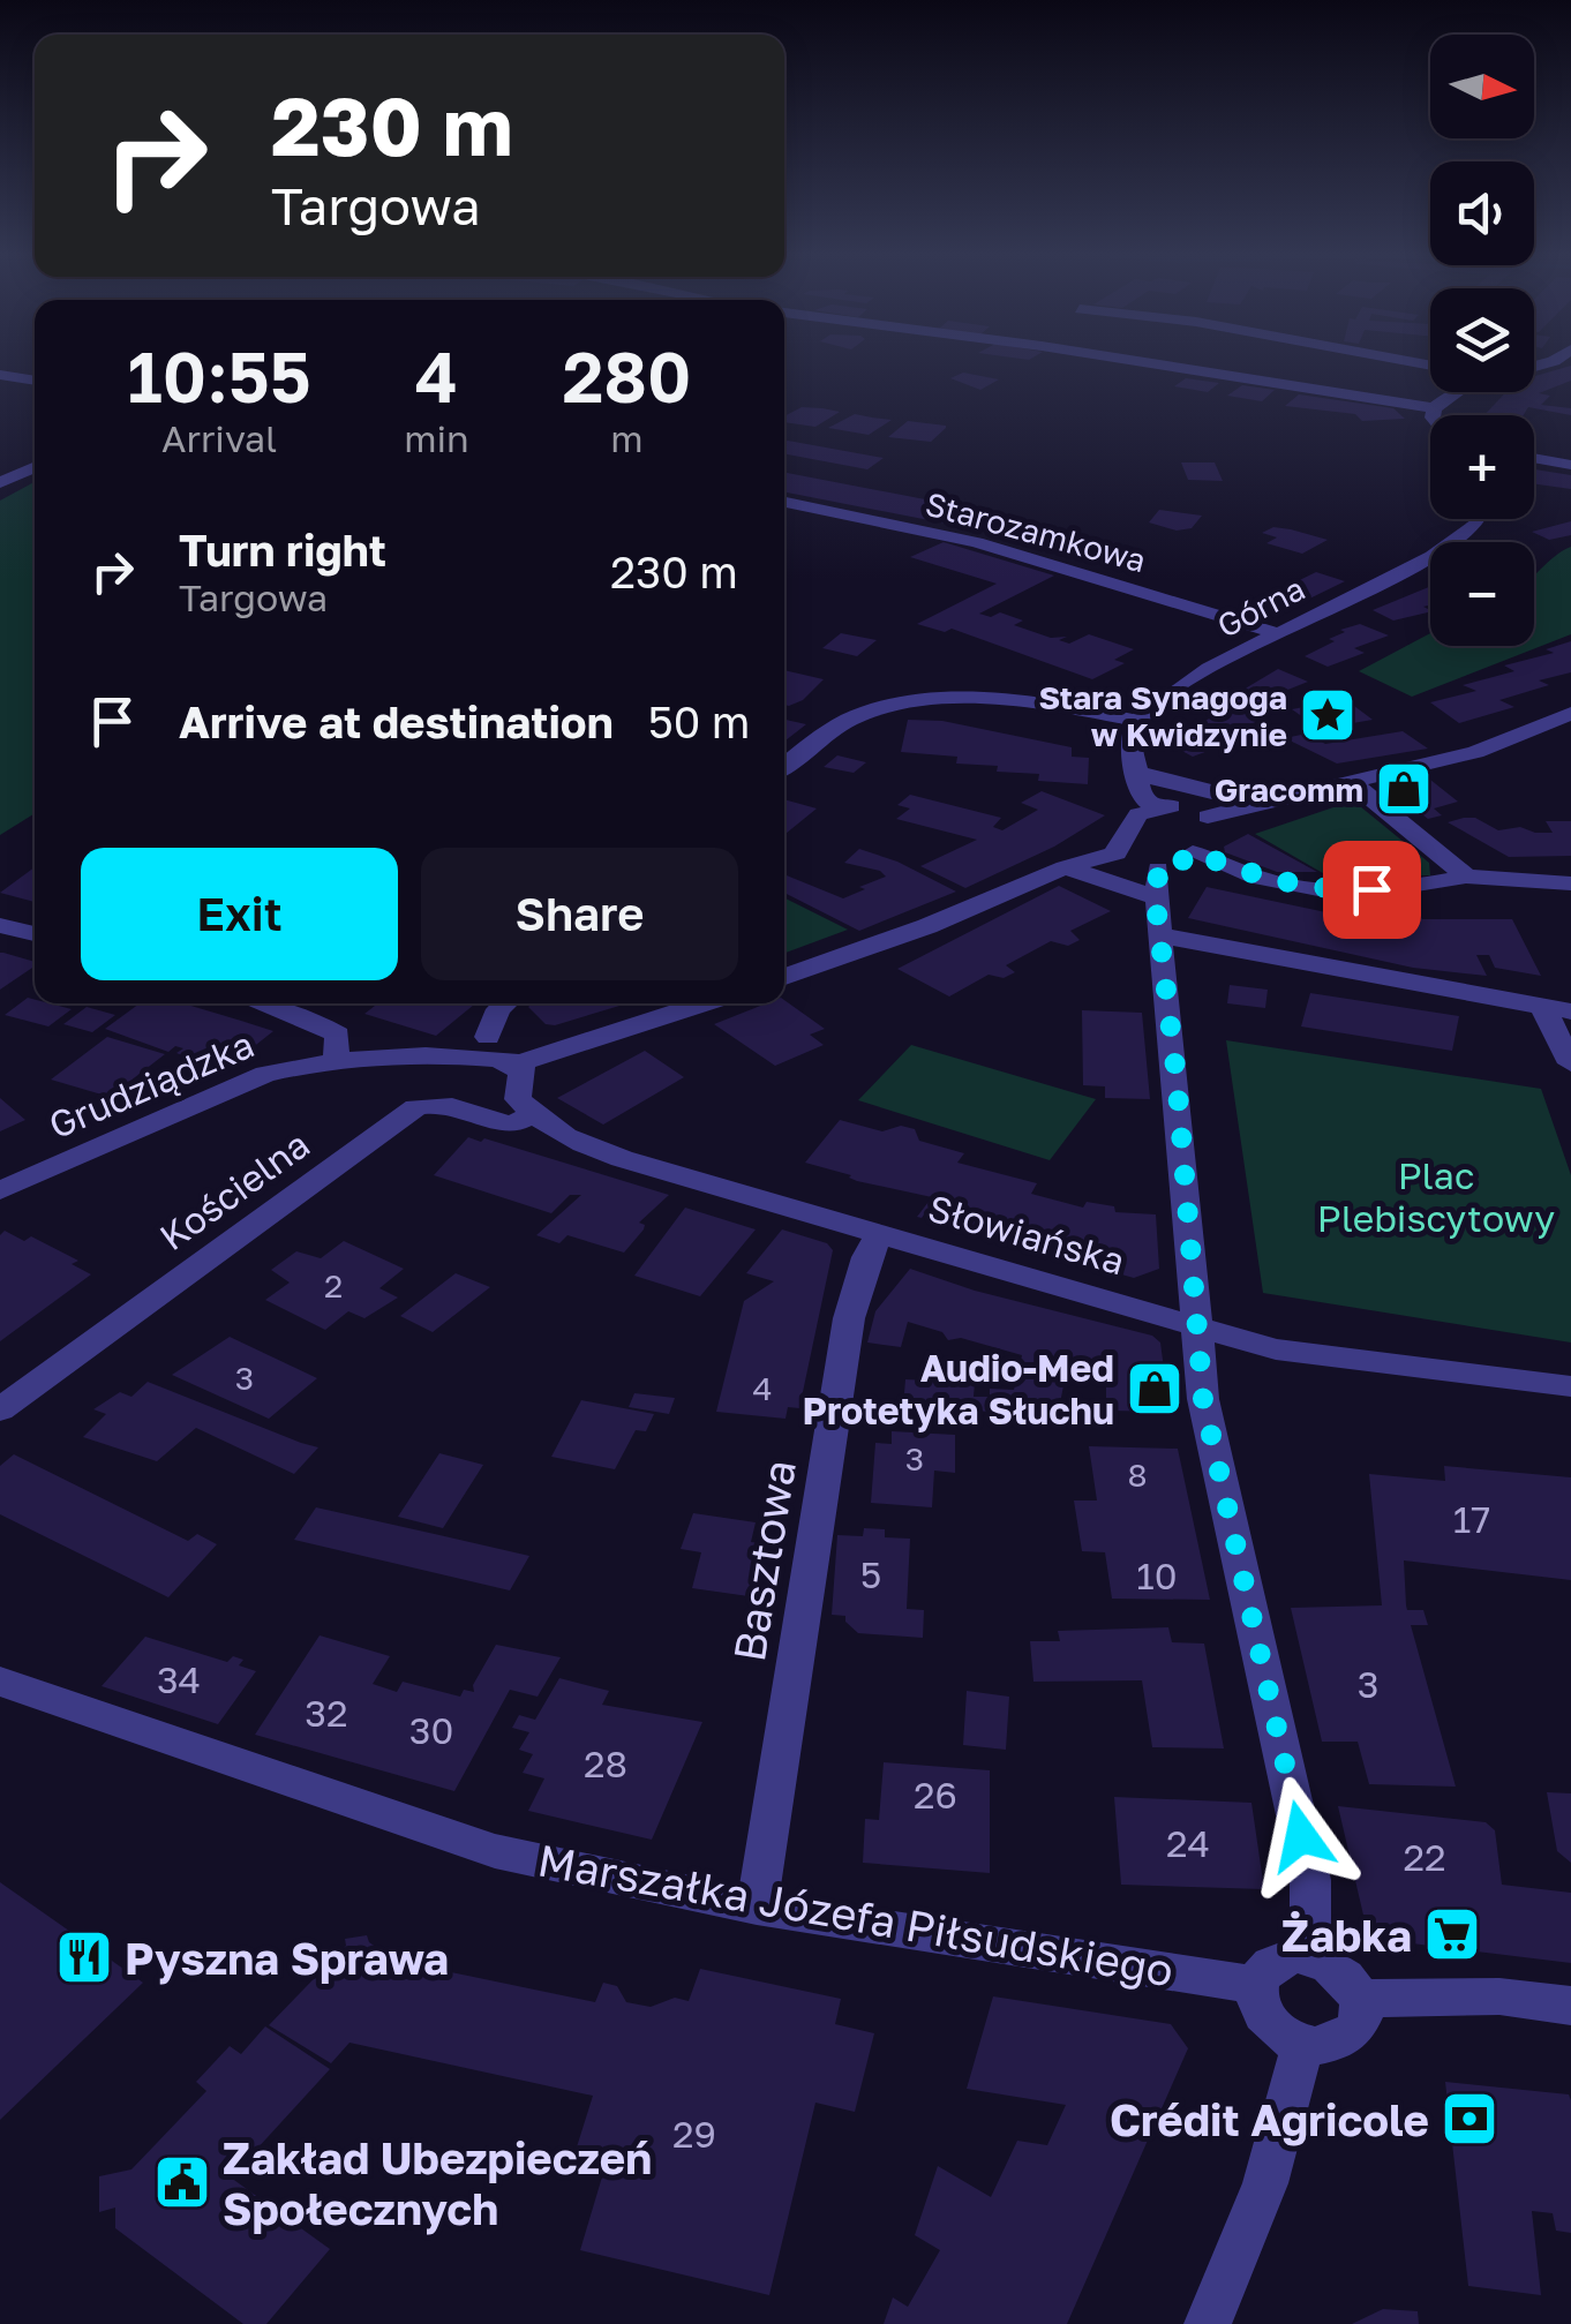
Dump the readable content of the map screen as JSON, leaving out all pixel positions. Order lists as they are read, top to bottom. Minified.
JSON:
{"streets":{"street":["Starozamkowa","Górna","Grudziądzka","Kościelna","Słowiańska","Basztowa","Marszałka Józefa Piłsudskiego"]},"crossings":[["Starozamkowa","Górna"],["Kościelna","Słowiańska"],["Słowiańska","Basztowa"],["Basztowa","Marszałka Józefa Piłsudskiego"]],"parks":["Plac Plebiscytowy"],"places":{"place":["Stara Synagoga w Kwidzynie"],"shop":["Gracomm","Audio-Med Protetyka Słuchu"],"supermarket":["Żabka"],"restaurant":["Pyszna Sprawa"],"bank":["Crédit Agricole"],"public building":["Zakład Ubezpieczeń Społecznych"]},"house_numbers":["2","3","4","3","8","17","5","10","34","3","32","30","28","26","24","22","29"],"north":"right","page":{"map_buttons":["+","−"],"turn":["230 m","Targowa"],"eta":["10:55","Arrival","4","min","280","m"],"list":[{"name":"Turn right","note":"Targowa","value":"230 m"},{"name":"Arrive at destination","value":"50 m"}],"buttons":["Exit","Share"]}}
